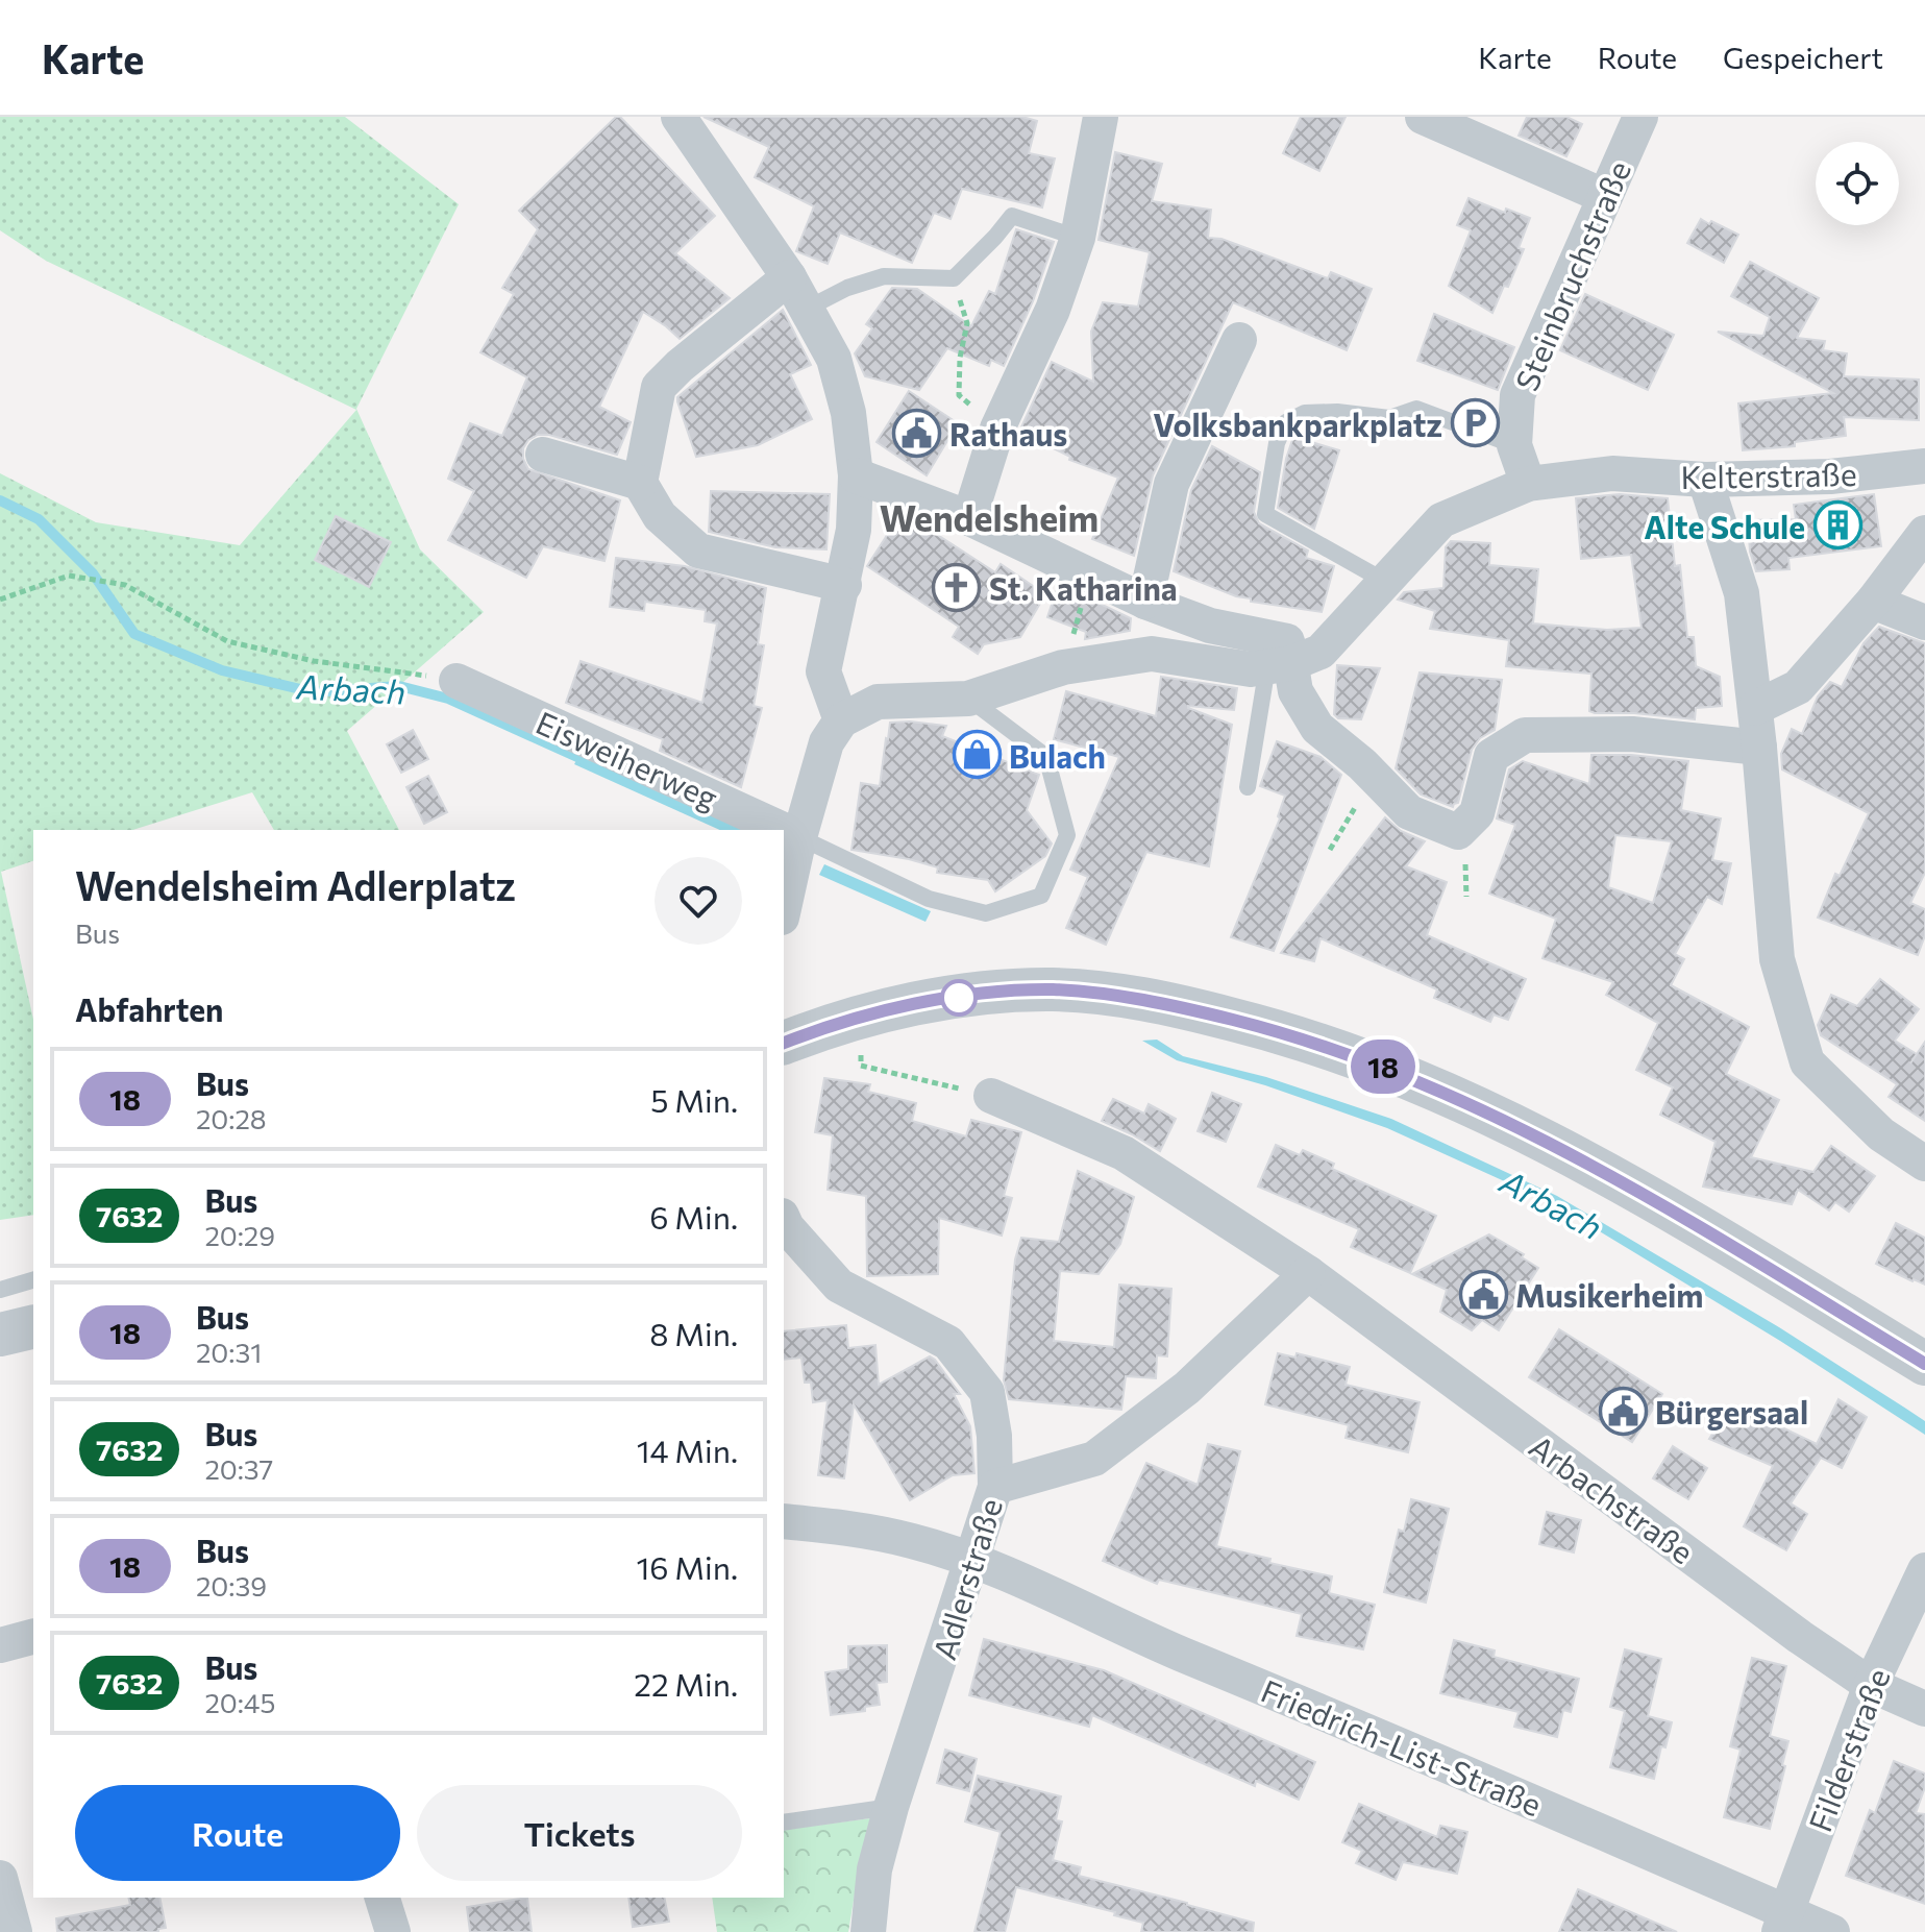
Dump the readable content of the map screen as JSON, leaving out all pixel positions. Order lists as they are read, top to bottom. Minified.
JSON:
{"streets":{"street":["Steinbruchstraße","Kelterstraße","Eisweiherweg","Arbachstraße","Adlerstraße","Friedrich-List-Straße","Filderstraße"]},"crossings":[["Steinbruchstraße","Kelterstraße"],["Arbachstraße","Filderstraße"],["Adlerstraße","Friedrich-List-Straße"],["Friedrich-List-Straße","Filderstraße"]],"districts":["Wendelsheim"],"water":["Arbach"],"places":{"parking":["Volksbankparkplatz"],"public building":["Rathaus","Musikerheim","Bürgersaal"],"building":["Alte Schule"],"church":["St. Katharina"],"shop":["Bulach"]},"lines":["bus line 18"],"page":{"header":"Karte","nav":["Karte","Route","Gespeichert"],"on_map":"18","heading":[["Wendelsheim Adlerplatz","Bus"],"Abfahrten"],"list":[{"mark":"18","name":"Bus","note":"20:28","value":"5 Min."},{"mark":"7632","name":"Bus","note":"20:29","value":"6 Min."},{"mark":"18","name":"Bus","note":"20:31","value":"8 Min."},{"mark":"7632","name":"Bus","note":"20:37","value":"14 Min."},{"mark":"18","name":"Bus","note":"20:39","value":"16 Min."},{"mark":"7632","name":"Bus","note":"20:45","value":"22 Min."}],"buttons":["Route","Tickets"]}}
